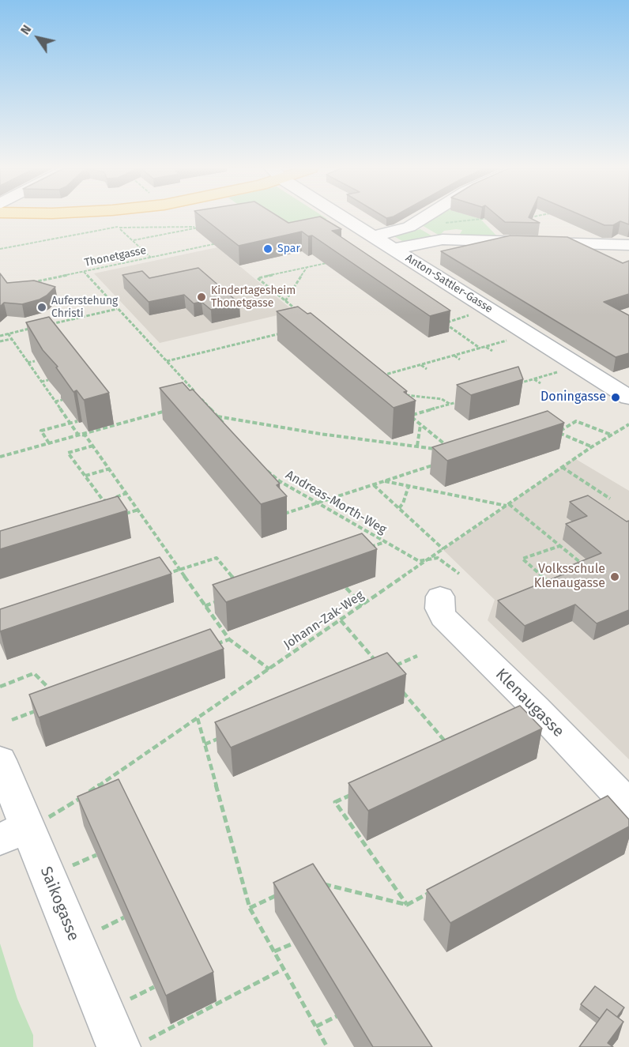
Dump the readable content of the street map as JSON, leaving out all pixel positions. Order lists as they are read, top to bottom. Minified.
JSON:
{"streets":{"street":["Anton-Sattler-Gasse","Klenaugasse","Saikogasse"],"path":["Thonetgasse","Andreas-Morth-Weg","Johann-Zak-Weg"]},"crossings":[["Andreas-Morth-Weg","Johann-Zak-Weg"],["Andreas-Morth-Weg","Klenaugasse"],["Johann-Zak-Weg","Saikogasse"]],"places":["Spar","Kindertagesheim Thonetgasse","Auferstehung Christi","Doningasse","Volksschule Klenaugasse"],"north":"top left"}
